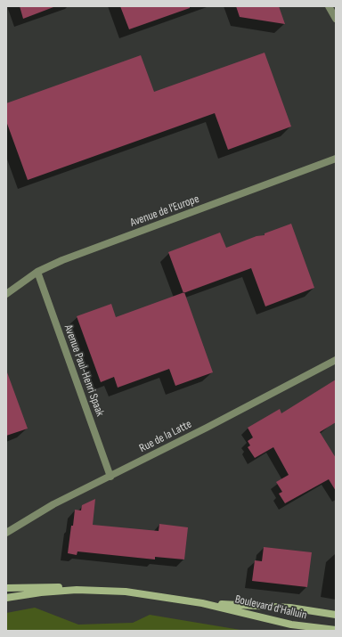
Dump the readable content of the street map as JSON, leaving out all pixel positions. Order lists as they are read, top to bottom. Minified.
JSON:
{"streets":{"main road":["Boulevard d'Halluin"],"street":["Avenue de l'Europe","Avenue Paul-Henri Spaak","Rue de la Latte"]},"crossings":[["Avenue de l'Europe","Avenue Paul-Henri Spaak"],["Avenue Paul-Henri Spaak","Rue de la Latte"]]}
